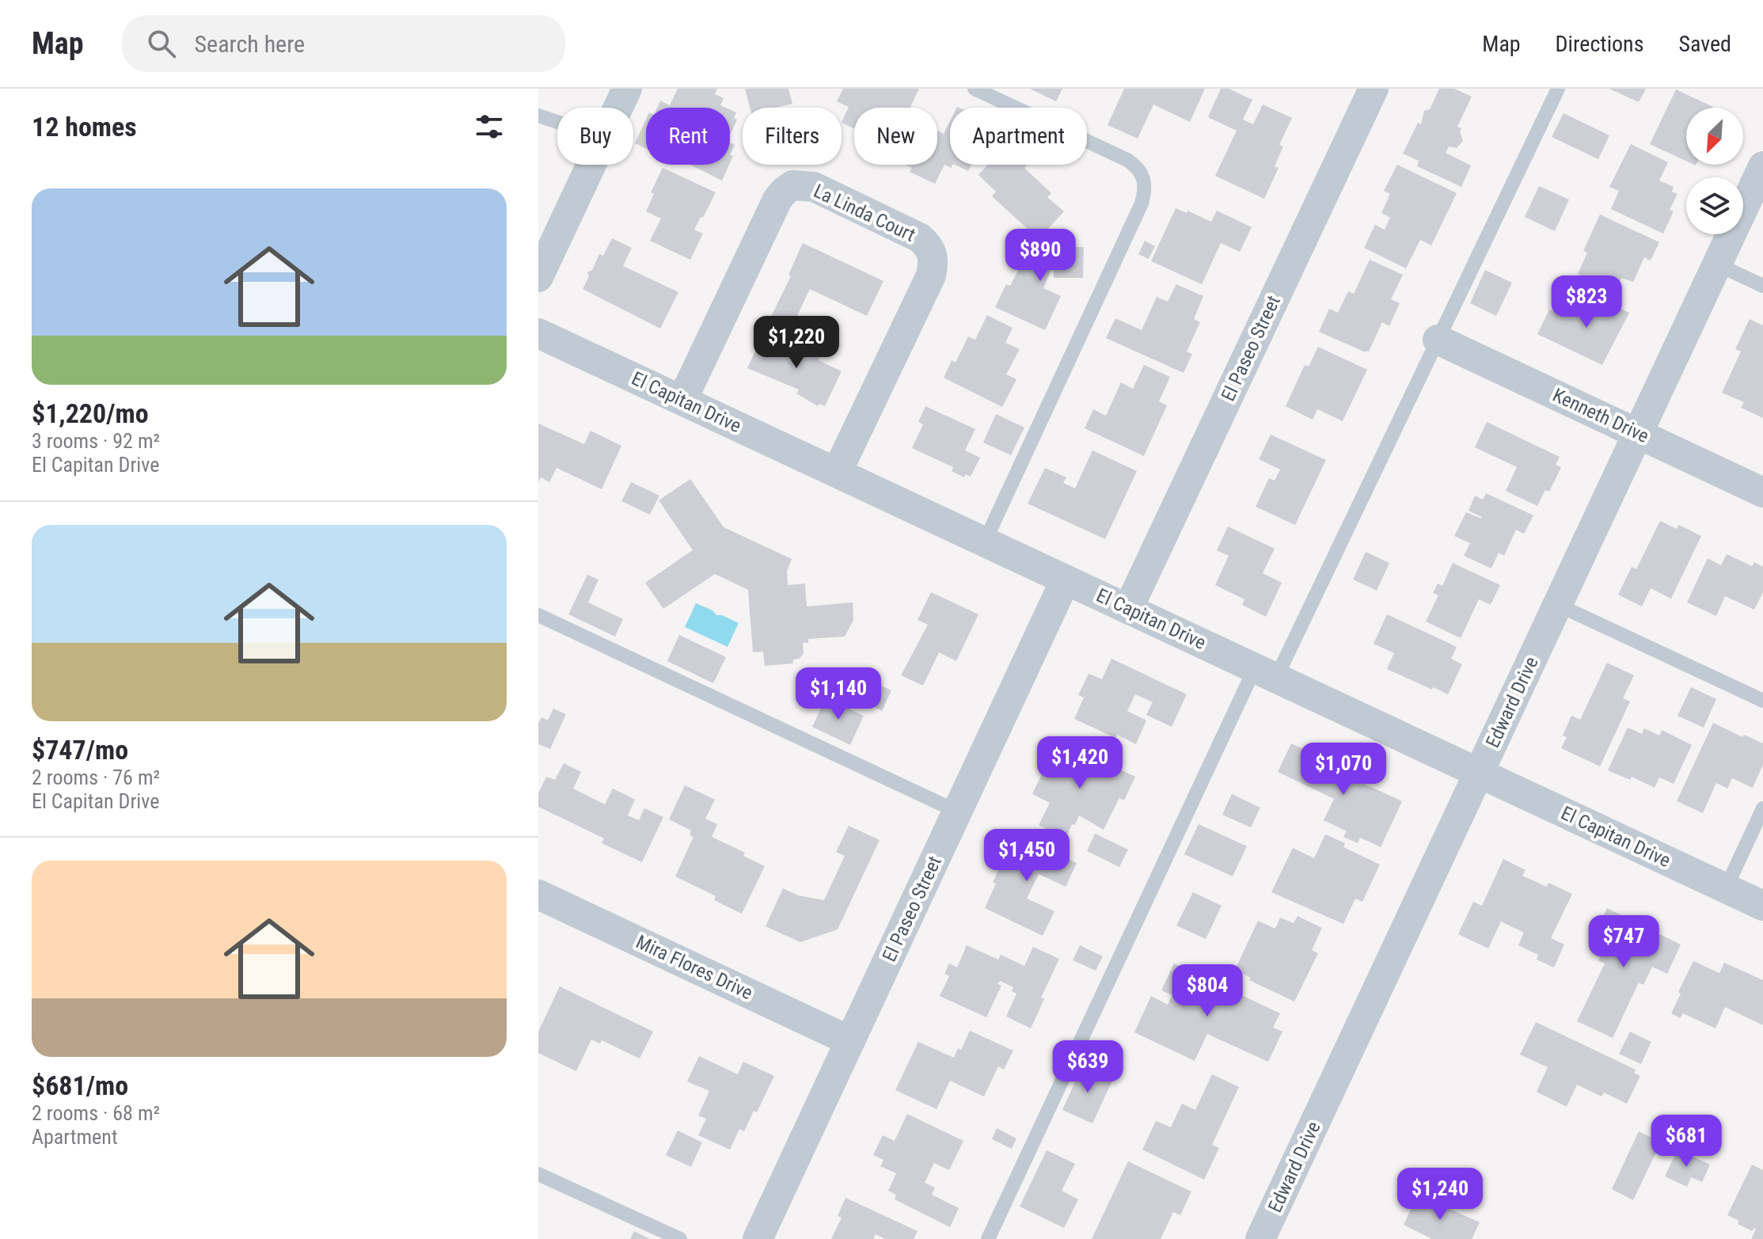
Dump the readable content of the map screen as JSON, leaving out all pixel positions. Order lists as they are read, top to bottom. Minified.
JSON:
{"streets":{"street":["La Linda Court","El Paseo Street","El Capitan Drive","Kenneth Drive","Edward Drive","Mira Flores Drive"]},"crossings":[["La Linda Court","El Capitan Drive"],["El Paseo Street","El Capitan Drive"],["El Paseo Street","Mira Flores Drive"],["El Capitan Drive","Edward Drive"],["Kenneth Drive","Edward Drive"]],"north":"bottom left","page":{"header":"Map","search":"Search here","nav":["Map","Directions","Saved"],"heading":"12 homes","chip":["Buy","Rent","Filters","New","Apartment"],"list":[{"name":"$1,220/mo","note":"3 rooms · 92 m² · El Capitan Drive"},{"name":"$747/mo","note":"2 rooms · 76 m² · El Capitan Drive"},{"name":"$681/mo","note":"2 rooms · 68 m² · Apartment"}],"price":["$890","$823","$1,220","$1,140","$1,420","$1,070","$1,450","$747","$804","$639","$681","$1,240"]}}
